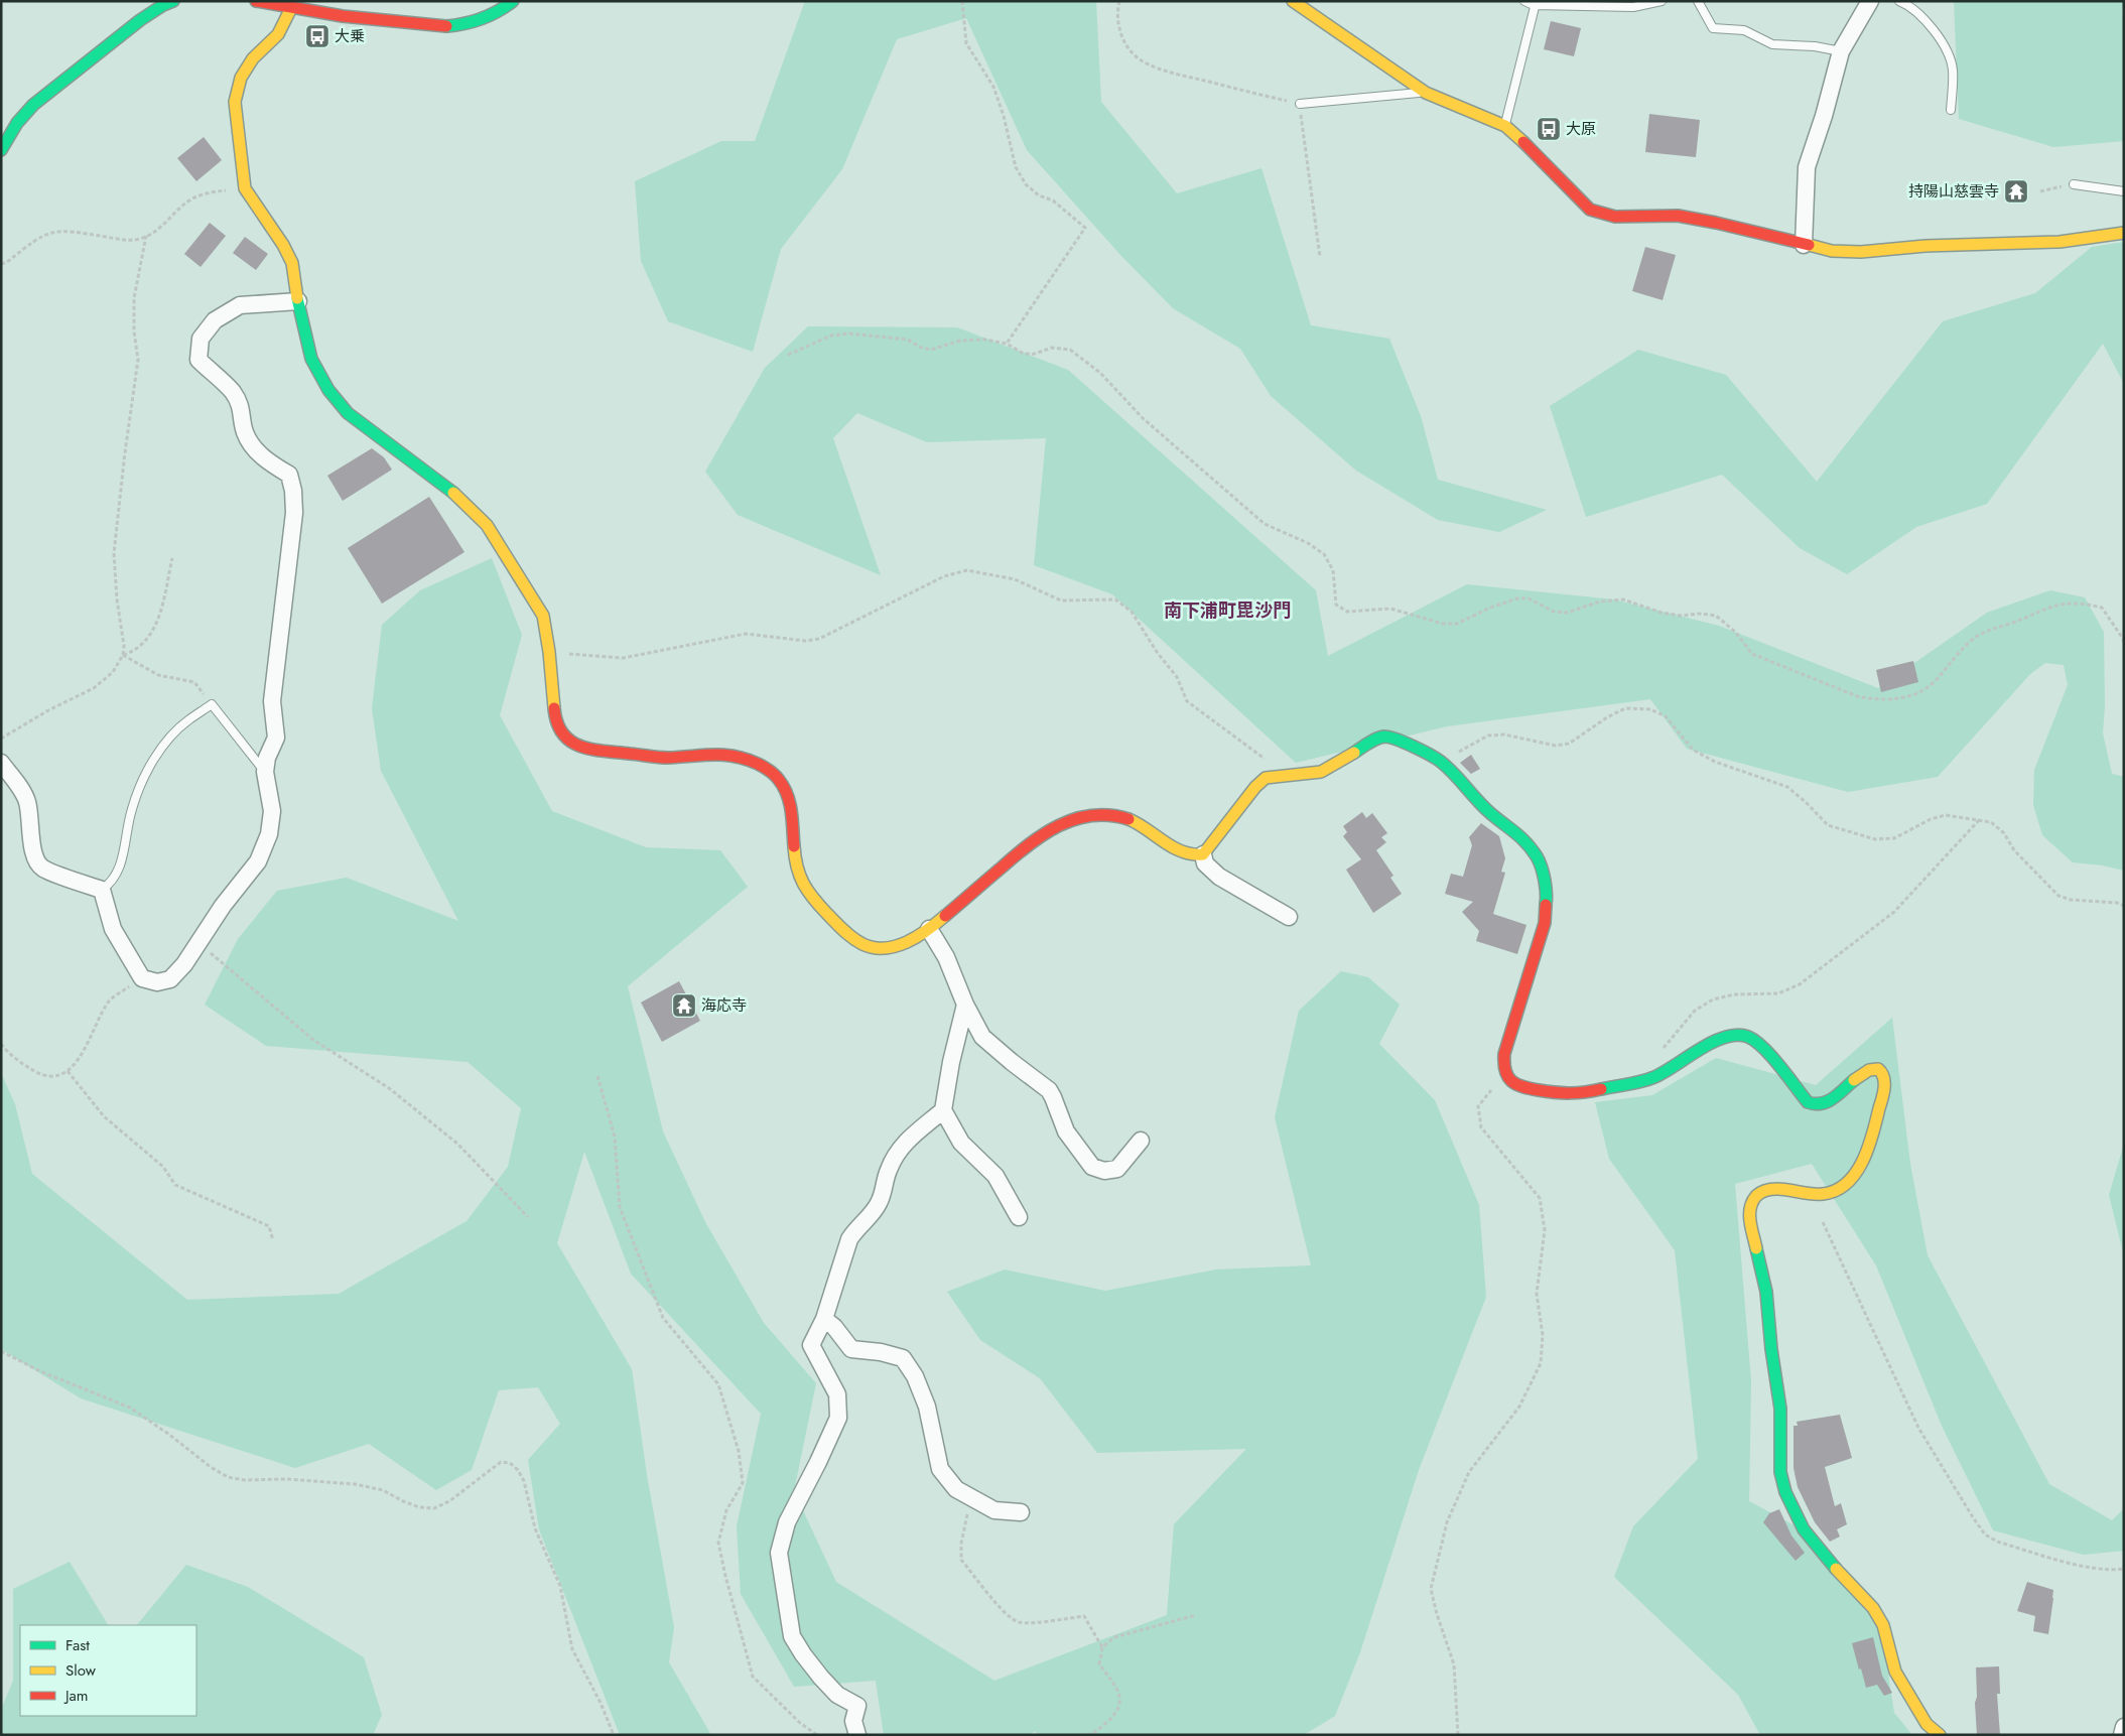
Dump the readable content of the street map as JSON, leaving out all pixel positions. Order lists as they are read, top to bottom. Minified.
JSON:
{"districts":["南下浦町毘沙門"],"places":{"bus stop":["大乗","大原"],"temple":["持陽山慈雲寺","海応寺"]},"legend":["Fast","Slow","Jam"]}
